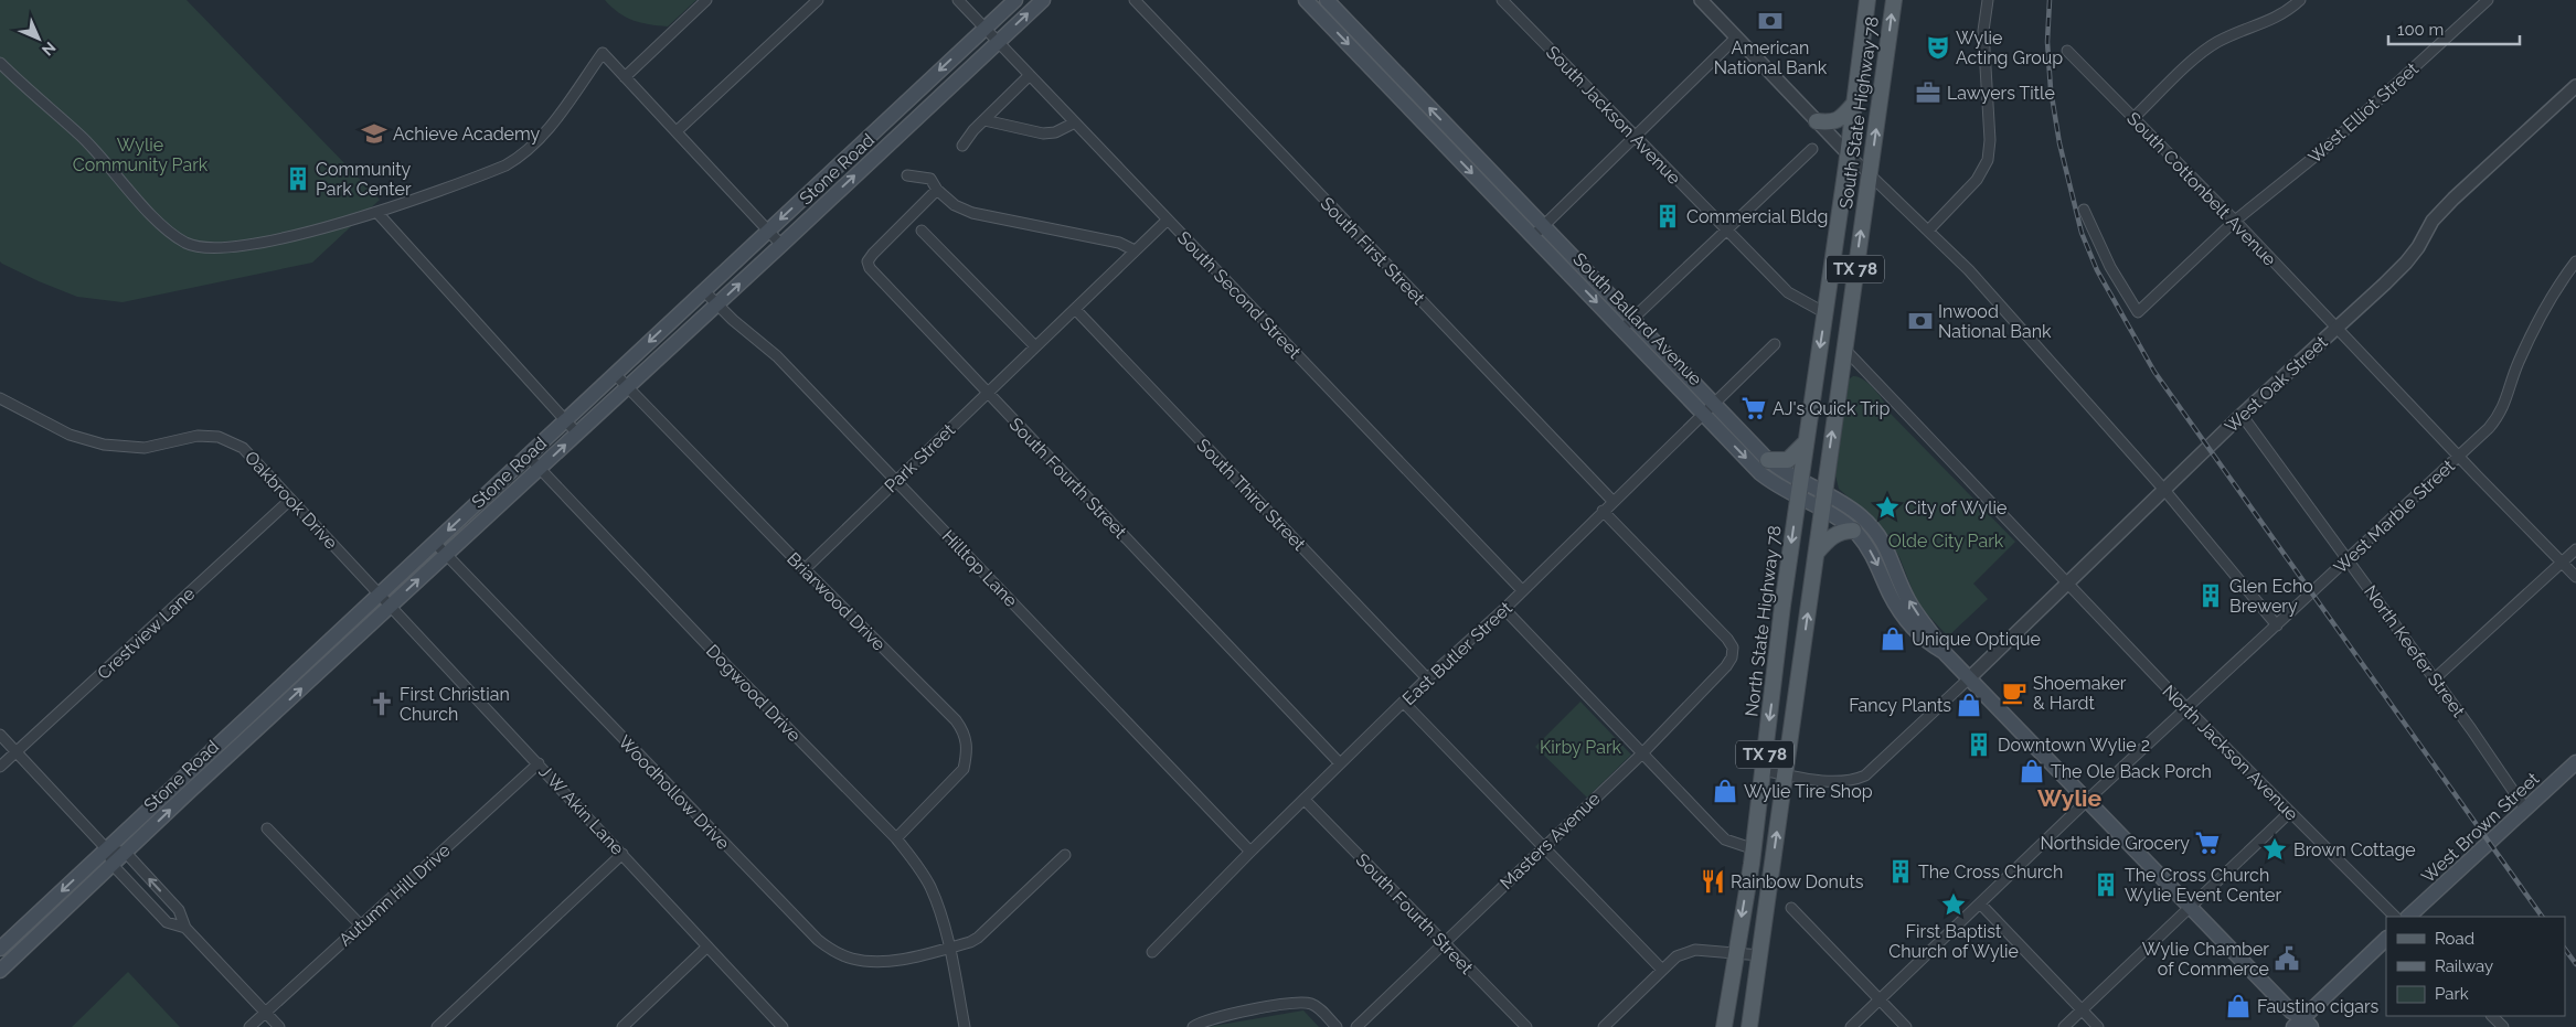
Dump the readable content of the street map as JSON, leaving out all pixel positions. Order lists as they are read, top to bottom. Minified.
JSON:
{"streets":{"main road":["South State Highway 78","Stone Road","TX 78","South Ballard Avenue","North State Highway 78","West Brown Street"],"street":["West Elliot Street","South Jackson Avenue","South Cottonbelt Avenue","South First Street","South Second Street","West Oak Street","Park Street","South Fourth Street","South Third Street","Oakbrook Drive","West Marble Street","Hilltop Lane","Briarwood Drive","Crestview Lane","North Keefer Street","East Butler Street","Dogwood Drive","North Jackson Avenue","Woodhollow Drive","J W Akin Lane","Masters Avenue","Autumn Hill Drive"]},"crossings":[["South State Highway 78","South Jackson Avenue"],["South State Highway 78","TX 78"],["South State Highway 78","South Ballard Avenue"],["South State Highway 78","North State Highway 78"],["West Elliot Street","South Cottonbelt Avenue"],["Stone Road","South Second Street"],["Stone Road","Oakbrook Drive"],["Stone Road","Hilltop Lane"],["Stone Road","Briarwood Drive"],["Stone Road","Dogwood Drive"],["Stone Road","Woodhollow Drive"],["Stone Road","J W Akin Lane"],["South Cottonbelt Avenue","West Oak Street"],["South Cottonbelt Avenue","West Marble Street"],["South First Street","East Butler Street"],["TX 78","South Ballard Avenue"],["South Second Street","Park Street"],["South Second Street","East Butler Street"],["South Ballard Avenue","West Oak Street"],["South Ballard Avenue","West Marble Street"],["South Ballard Avenue","North State Highway 78"],["South Ballard Avenue","East Butler Street"],["West Oak Street","North Keefer Street"],["West Oak Street","North Jackson Avenue"],["Park Street","South Fourth Street"],["Park Street","South Third Street"],["Park Street","Hilltop Lane"],["Park Street","Briarwood Drive"],["South Fourth Street","East Butler Street"],["South Fourth Street","Masters Avenue"],["South Third Street","East Butler Street"],["Oakbrook Drive","Crestview Lane"],["Oakbrook Drive","J W Akin Lane"],["West Marble Street","North Keefer Street"],["West Marble Street","North Jackson Avenue"],["Hilltop Lane","East Butler Street"],["Briarwood Drive","Dogwood Drive"],["North Keefer Street","West Brown Street"],["East Butler Street","Masters Avenue"],["Dogwood Drive","Woodhollow Drive"],["J W Akin Lane","Autumn Hill Drive"]],"districts":["Wylie"],"parks":["Wylie Community Park","Olde City Park","Kirby Park"],"places":{"bank":["American National Bank","Inwood National Bank"],"theatre":["Wylie Acting Group"],"office":["Lawyers Title"],"school or university":["Achieve Academy"],"building":["Community Park Center","Commercial Bldg","Glen Echo Brewery","Downtown Wylie 2","The Cross Church","The Cross Church Wylie Event Center"],"supermarket":["AJ's Quick Trip","Northside Grocery"],"place":["City of Wylie","Brown Cottage","First Baptist Church of Wylie"],"shop":["Unique Optique","Fancy Plants","The Ole Back Porch","Wylie Tire Shop","Faustino cigars"],"cafe":["Shoemaker & Hardt"],"church":["First Christian Church"],"restaurant":["Rainbow Donuts"],"public building":["Wylie Chamber of Commerce"]},"legend":["Road","Railway","Park"],"scale_bar":"100 m","north":"bottom right"}
